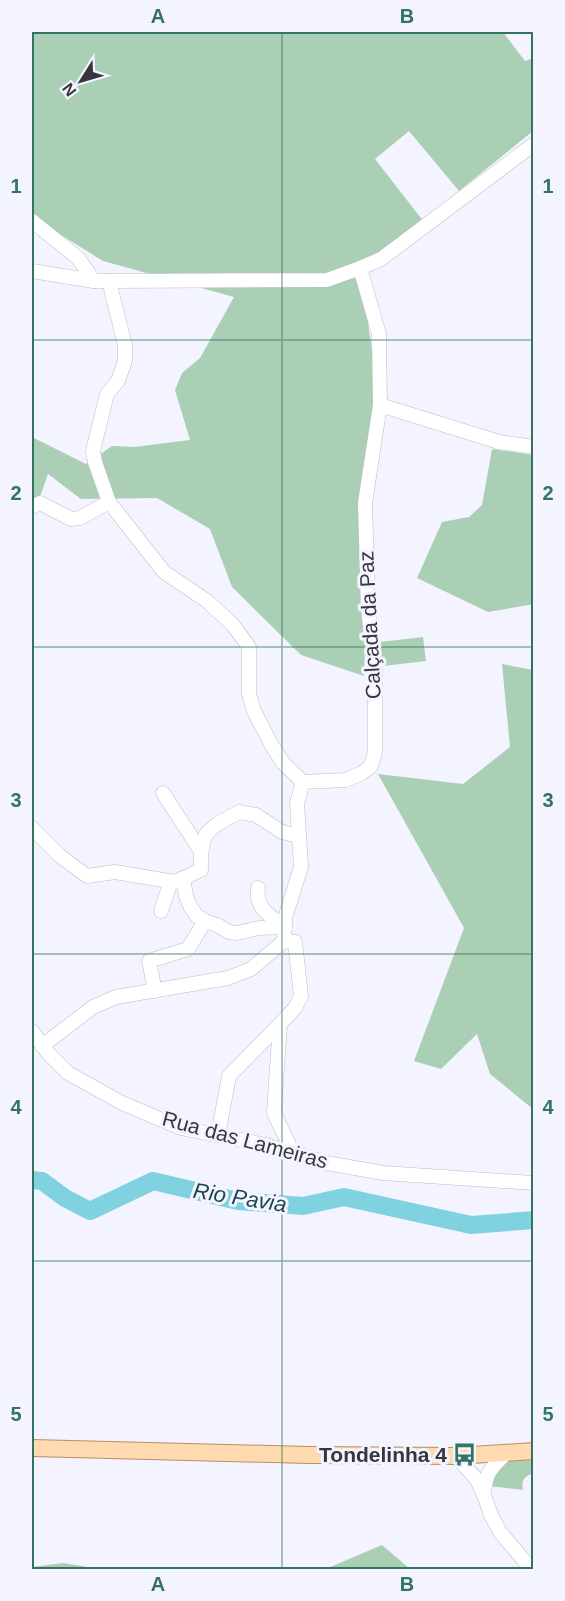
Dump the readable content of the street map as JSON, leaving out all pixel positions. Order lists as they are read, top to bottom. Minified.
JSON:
{"streets":{"street":["Calçada da Paz","Rua das Lameiras"]},"water":["Rio Pavia"],"places":{"bus stop":["Tondelinha 4"]},"north":"bottom left","grid":{"columns":["A","B"],"rows":["1","2","3","4","5"]}}
